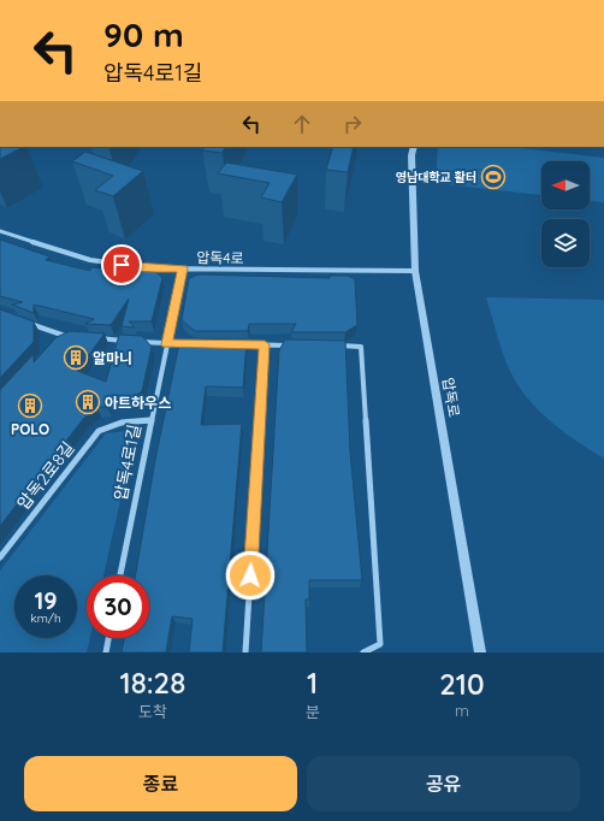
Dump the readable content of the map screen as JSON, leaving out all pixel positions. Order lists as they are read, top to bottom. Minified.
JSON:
{"streets":{"street":["압독4로","압독로","압독4로1길","압독2로8길"]},"crossings":[["압독4로","압독로"],["압독4로","압독4로1길"],["압독4로1길","압독2로8길"]],"places":{"sports":["영남대학교 활터"],"building":["알마니","아트하우스","POLO"]},"north":"left","page":{"turn":["90 m","압독4로1길"],"speed":"19 km/h","limit":"30","eta":["18:28","도착","1","분","210","m"],"buttons":["종료","공유"]}}
